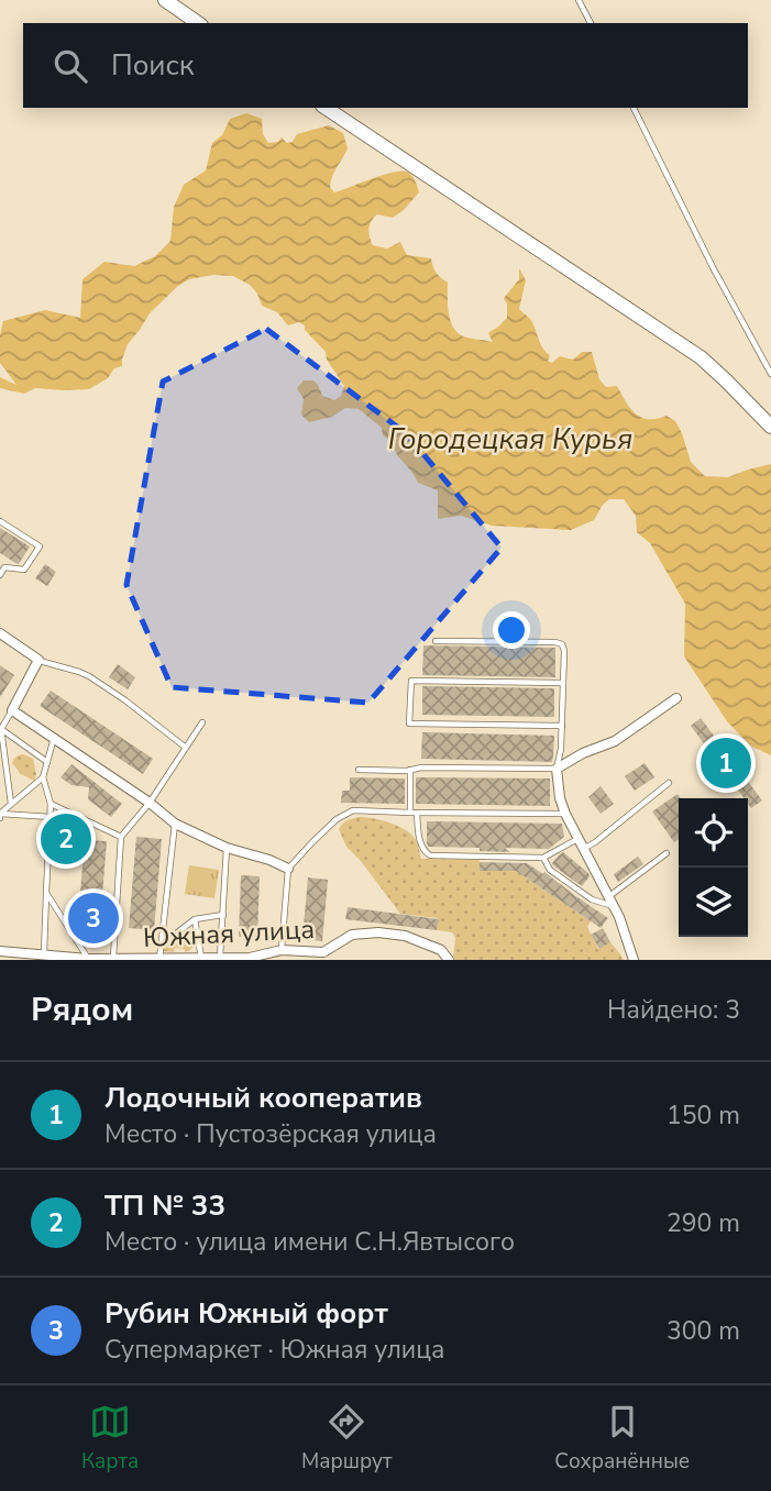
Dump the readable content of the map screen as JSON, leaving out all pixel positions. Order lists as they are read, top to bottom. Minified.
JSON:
{"streets":{"street":["Южная улица"]},"water":["Городецкая Курья"],"page":{"search":"Поиск","pins":["1","2","3"],"heading":["Рядом","Найдено: 3"],"list":[{"mark":"1","name":"Лодочный кооператив","note":"Место · Пустозёрская улица","value":"150 m"},{"mark":"2","name":"ТП № 33","note":"Место · улица имени С.Н.Явтысого","value":"290 m"},{"mark":"3","name":"Рубин Южный форт","note":"Супермаркет · Южная улица","value":"300 m"}],"nav":["Карта","Маршрут","Сохранённые"]}}
